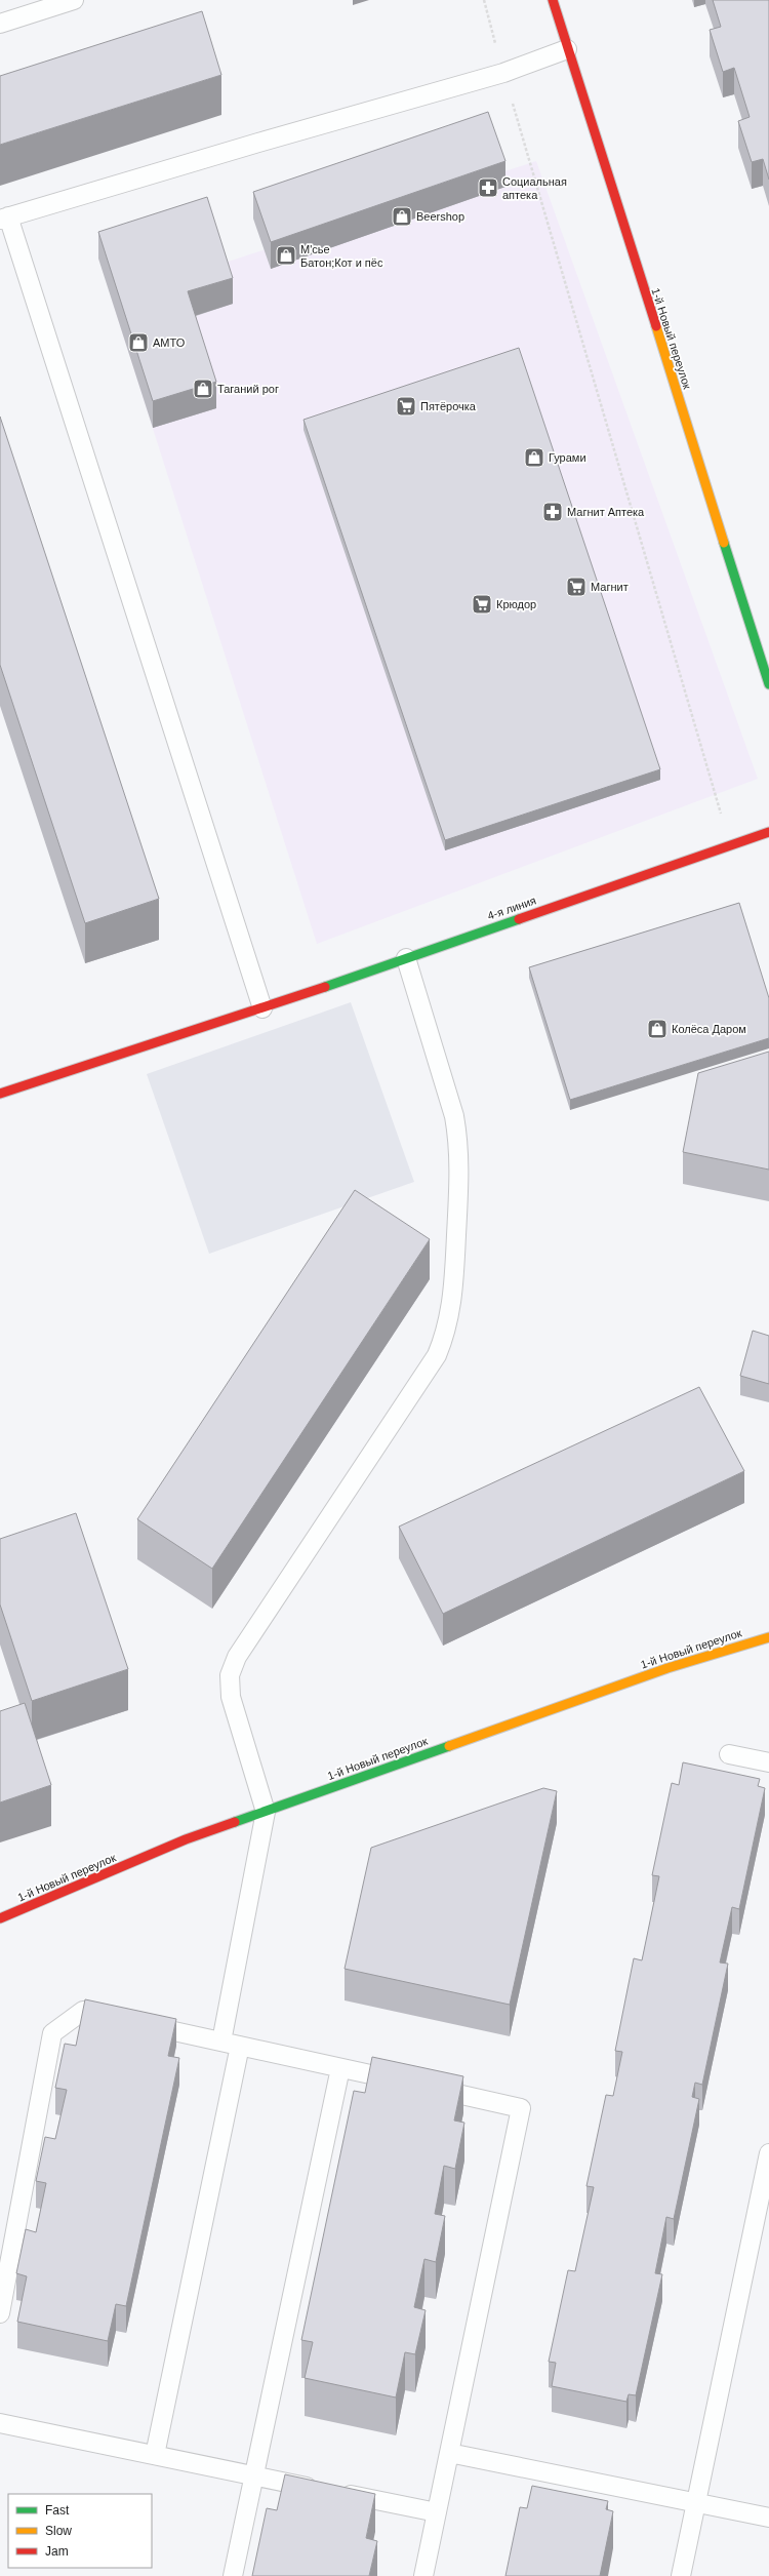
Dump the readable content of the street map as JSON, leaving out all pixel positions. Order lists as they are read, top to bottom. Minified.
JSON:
{"streets":{"street":["1-й Новый переулок","4-я линия"]},"places":{"pharmacy":["Социальная аптека","Магнит Аптека"],"shop":["Beershop","М'сье Батон;Кот и пёс","АМТО","Таганий рог","Гурами","Колёса Даром"],"supermarket":["Пятёрочка","Магнит","Крюдор"]},"legend":["Fast","Slow","Jam"]}
